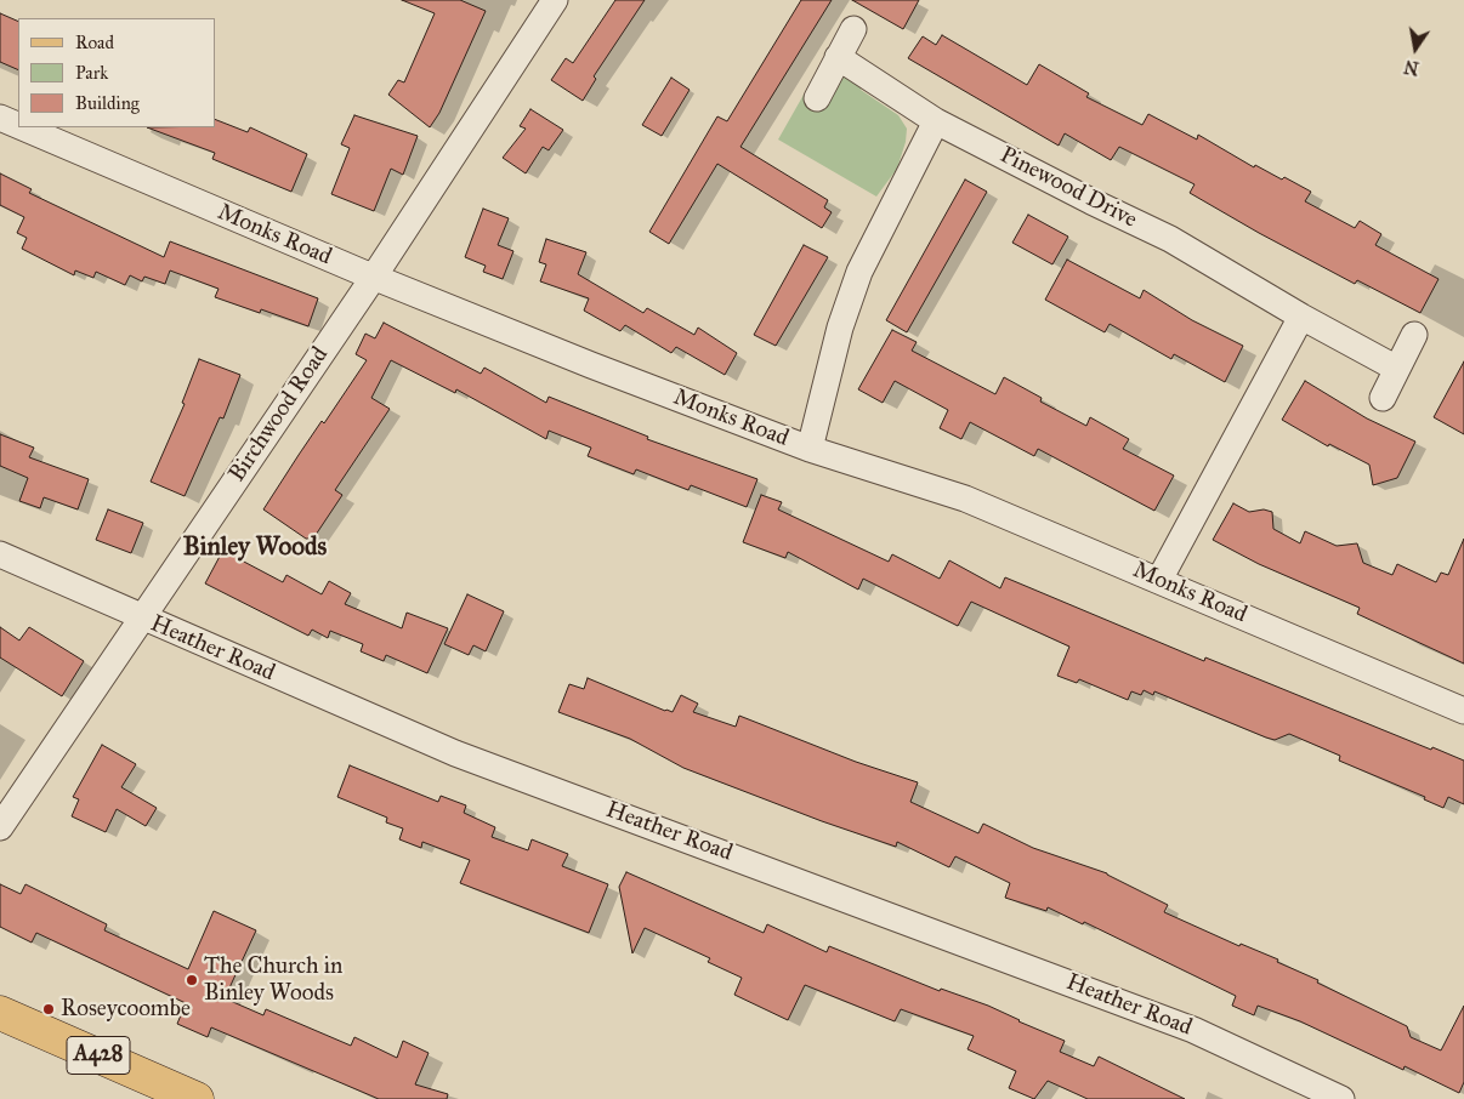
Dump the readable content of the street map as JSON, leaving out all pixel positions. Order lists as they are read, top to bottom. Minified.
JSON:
{"streets":{"main road":["A428"],"street":["Pinewood Drive","Monks Road","Birchwood Road","Heather Road"]},"crossings":[["Monks Road","Birchwood Road"],["Birchwood Road","Heather Road"]],"districts":["Binley Woods"],"places":["The Church in Binley Woods","Roseycoombe"],"legend":["Road","Park","Building"],"north":"bottom"}
